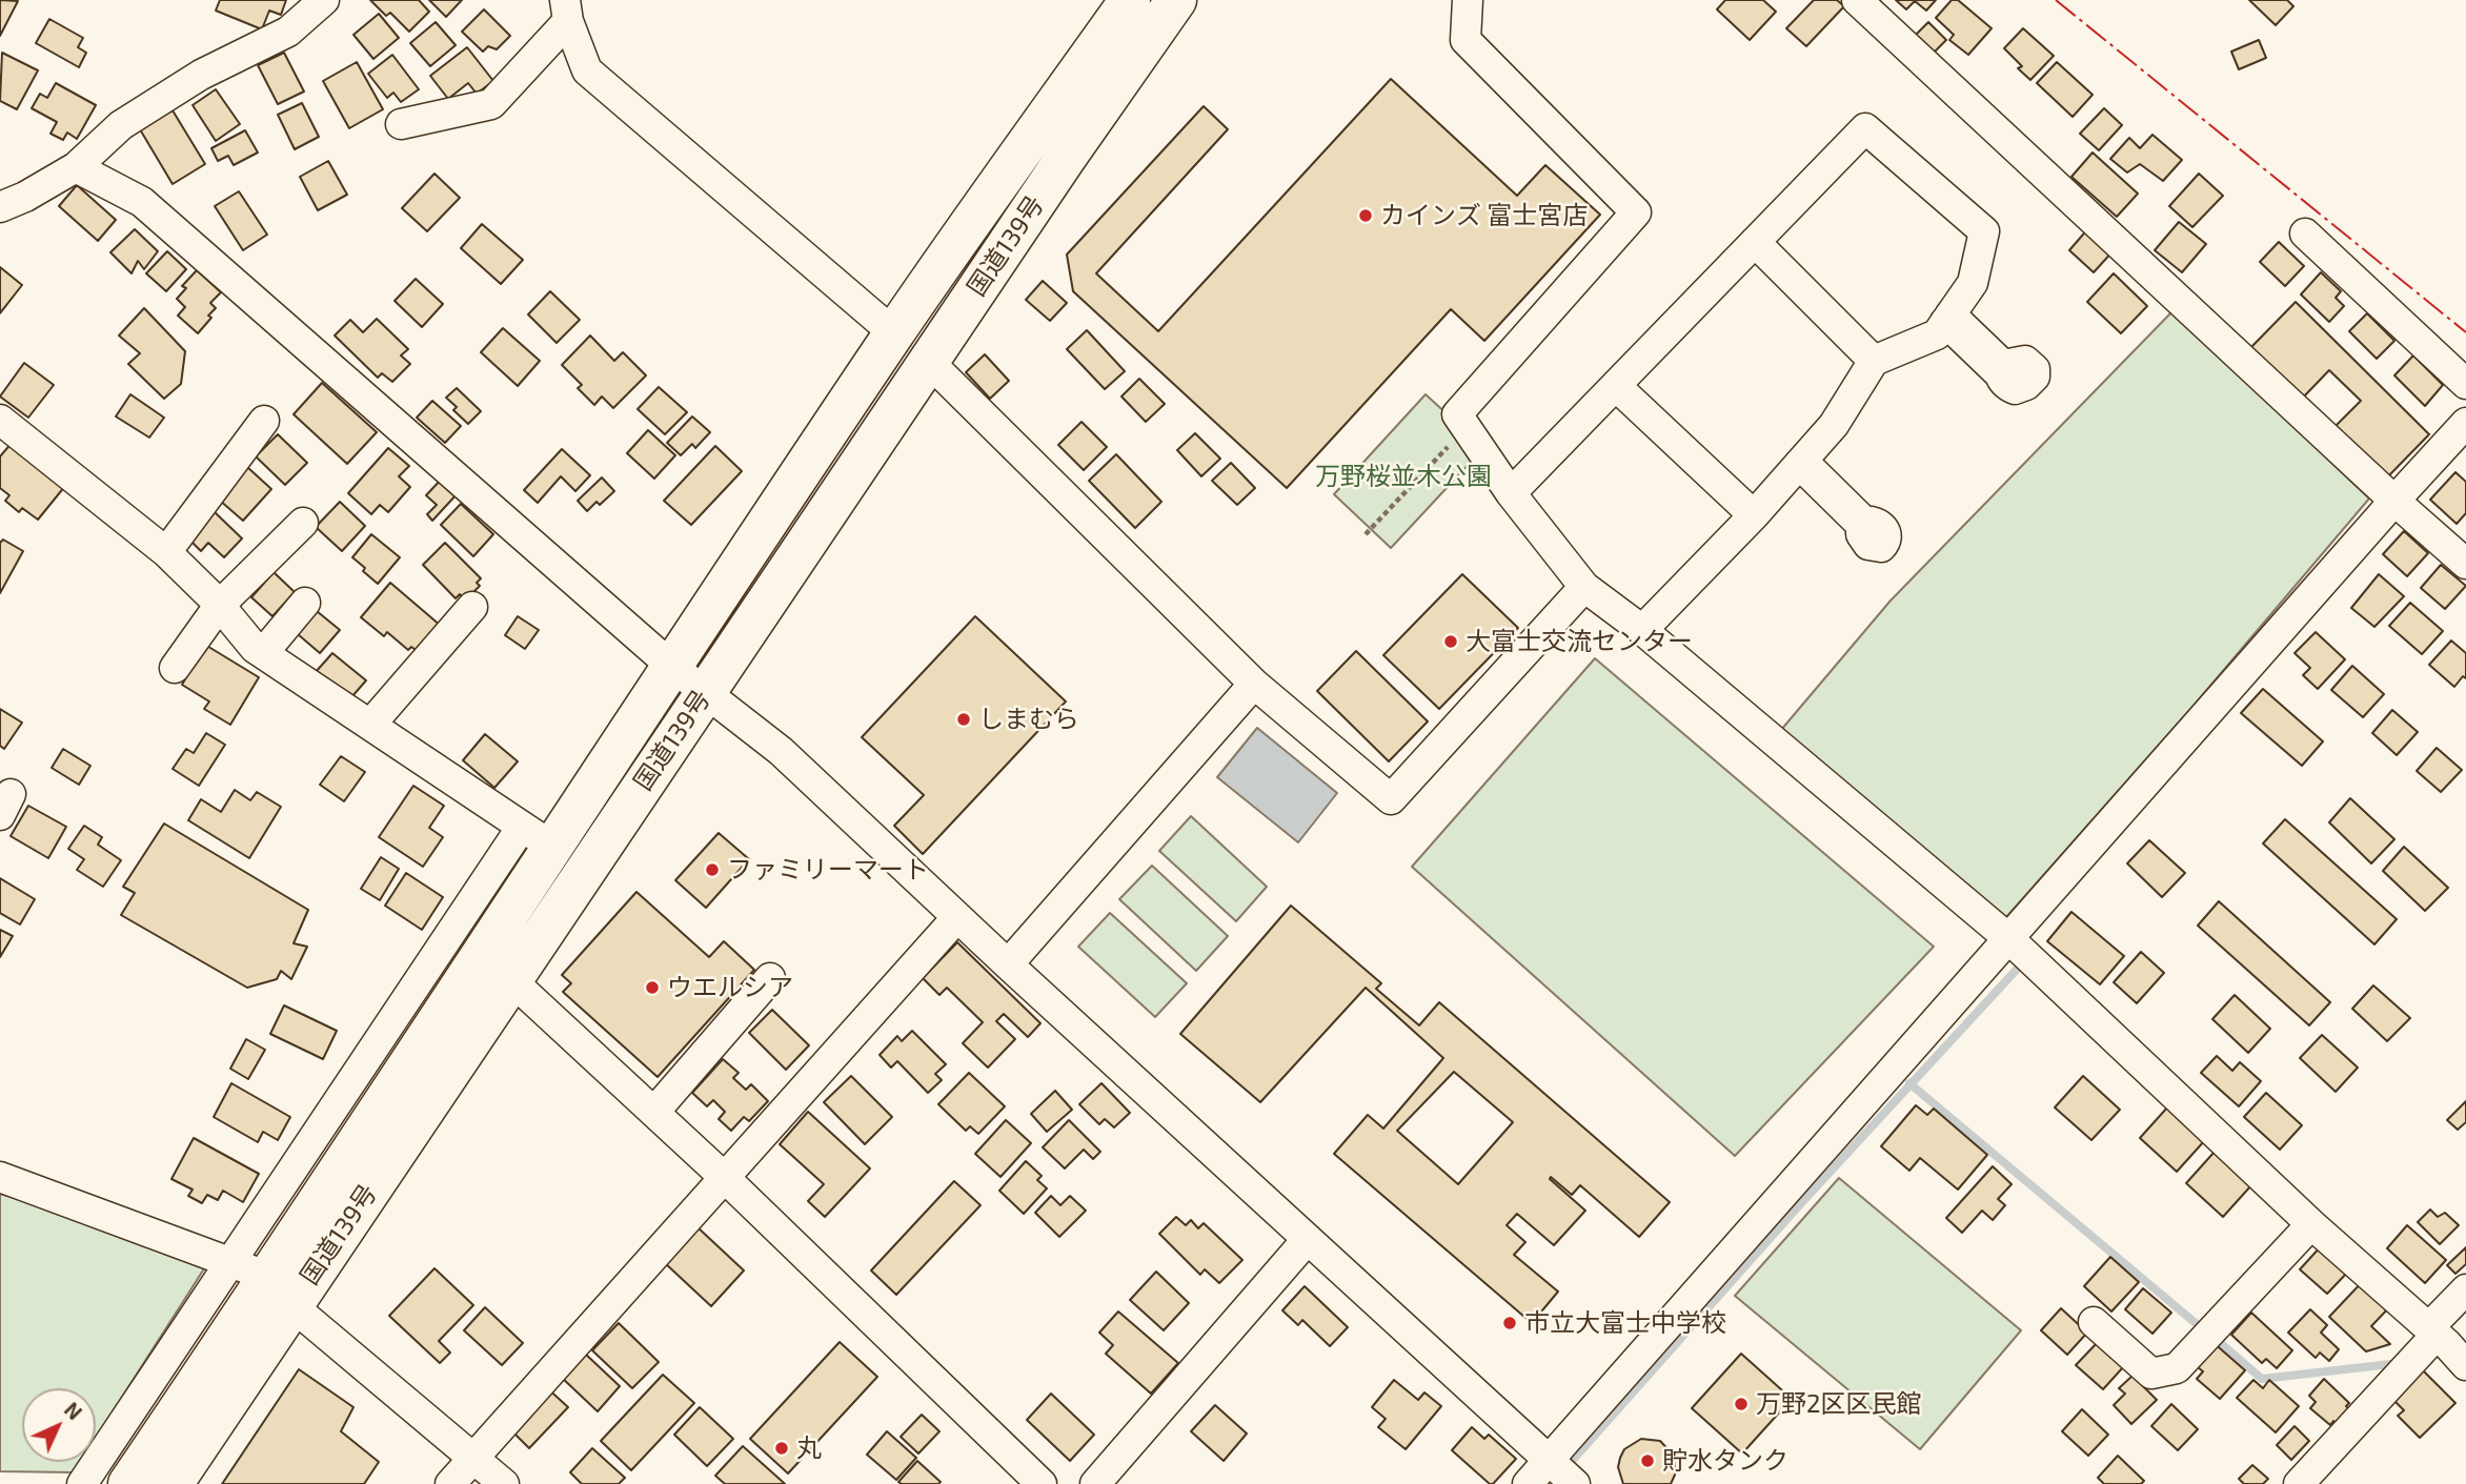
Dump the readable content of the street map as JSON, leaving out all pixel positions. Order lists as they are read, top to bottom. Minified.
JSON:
{"streets":{"highway":["国道139号"]},"parks":["万野桜並木公園"],"places":["カインズ 富士宮店","大富士交流センター","しまむら","ファミリーマート","ウエルシア","市立大富士中学校","万野2区区民館","丸","貯水タンク"],"north":"top right"}
